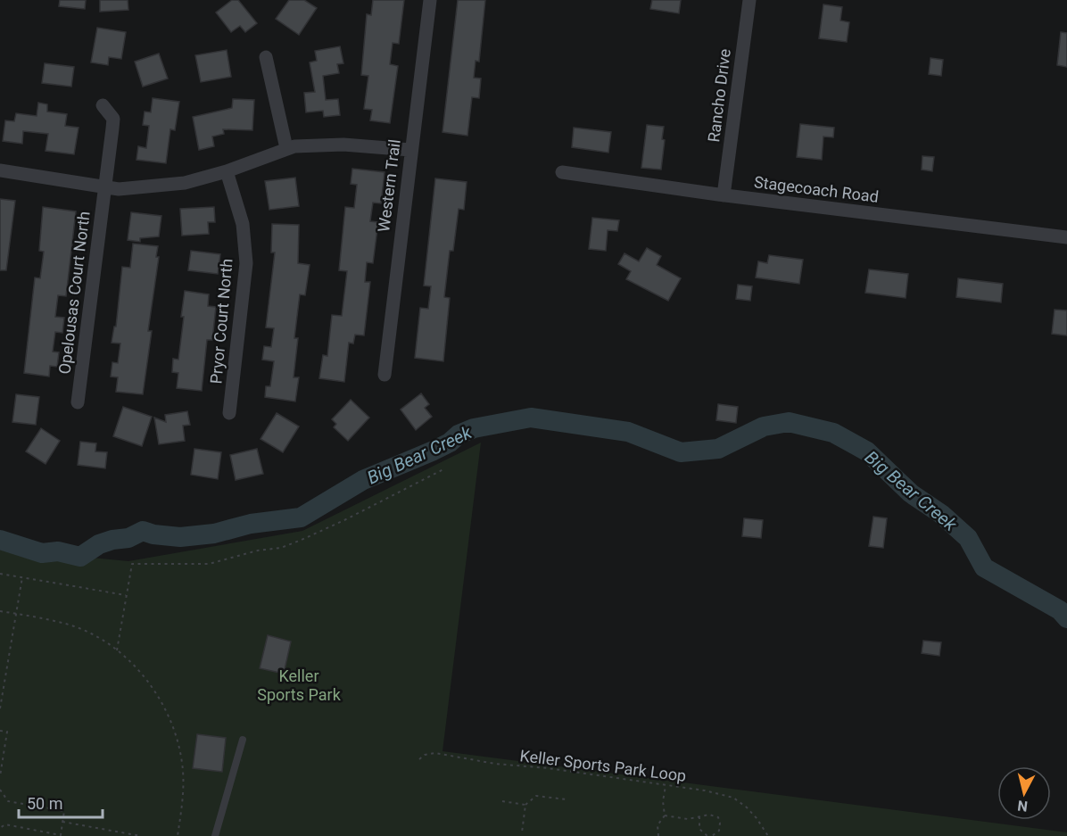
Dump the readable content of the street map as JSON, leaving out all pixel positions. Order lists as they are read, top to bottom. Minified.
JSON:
{"streets":{"street":["Rancho Drive","Western Trail","Stagecoach Road","Opelousas Court North","Pryor Court North"],"path":["Keller Sports Park Loop"]},"crossings":[["Rancho Drive","Stagecoach Road"]],"water":["Big Bear Creek"],"parks":["Keller Sports Park"],"scale_bar":"50 m","north":"bottom"}
